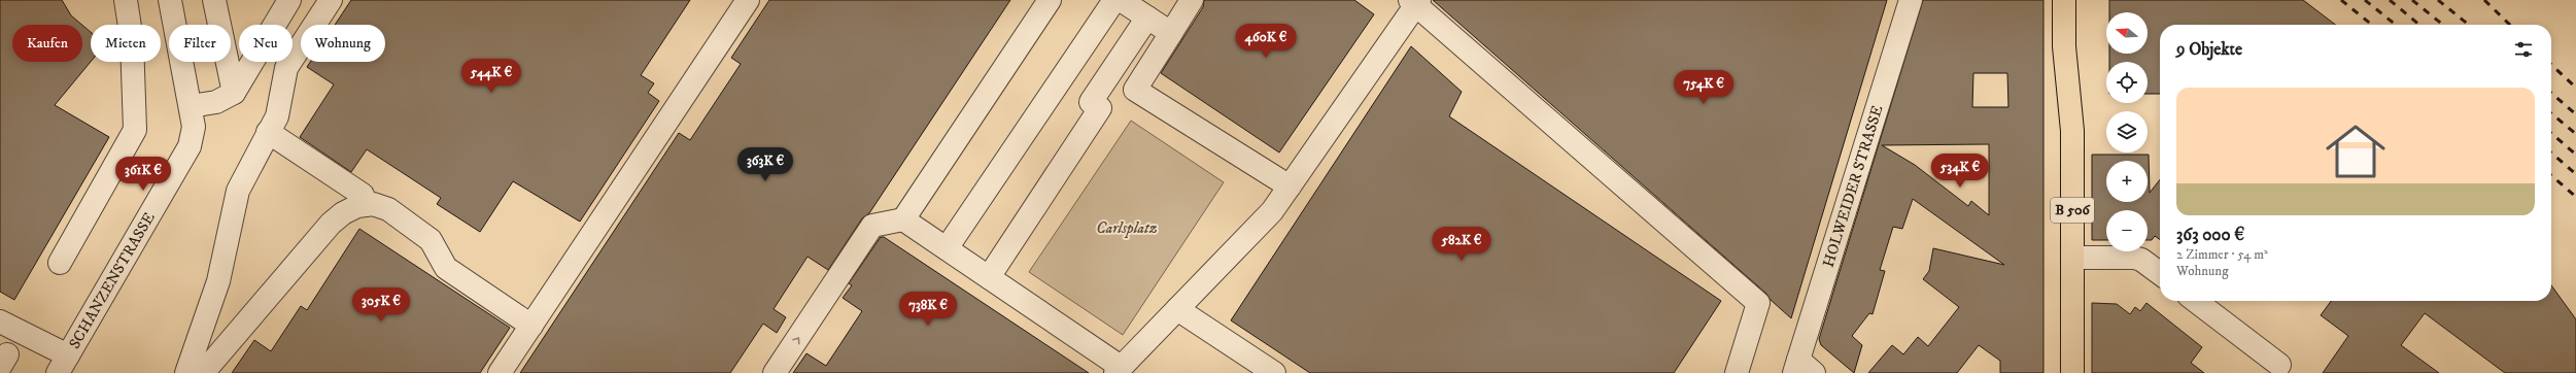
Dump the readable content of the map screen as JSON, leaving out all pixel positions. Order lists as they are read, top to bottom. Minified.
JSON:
{"streets":{"main road":["B 506"],"street":["HOLWEIDER STRASSE","SCHANZENSTRASSE"]},"parks":["Carlsplatz"],"north":"left","page":{"map_buttons":["+","−"],"price":["460K €","544K €","754K €","363K €","534K €","361K €","582K €","305K €","738K €"],"chip":["Kaufen","Mieten","Filter","Neu","Wohnung"],"heading":"9 Objekte","list":[{"name":"363 000 €","note":"2 Zimmer · 54 m² · Wohnung"}]}}
